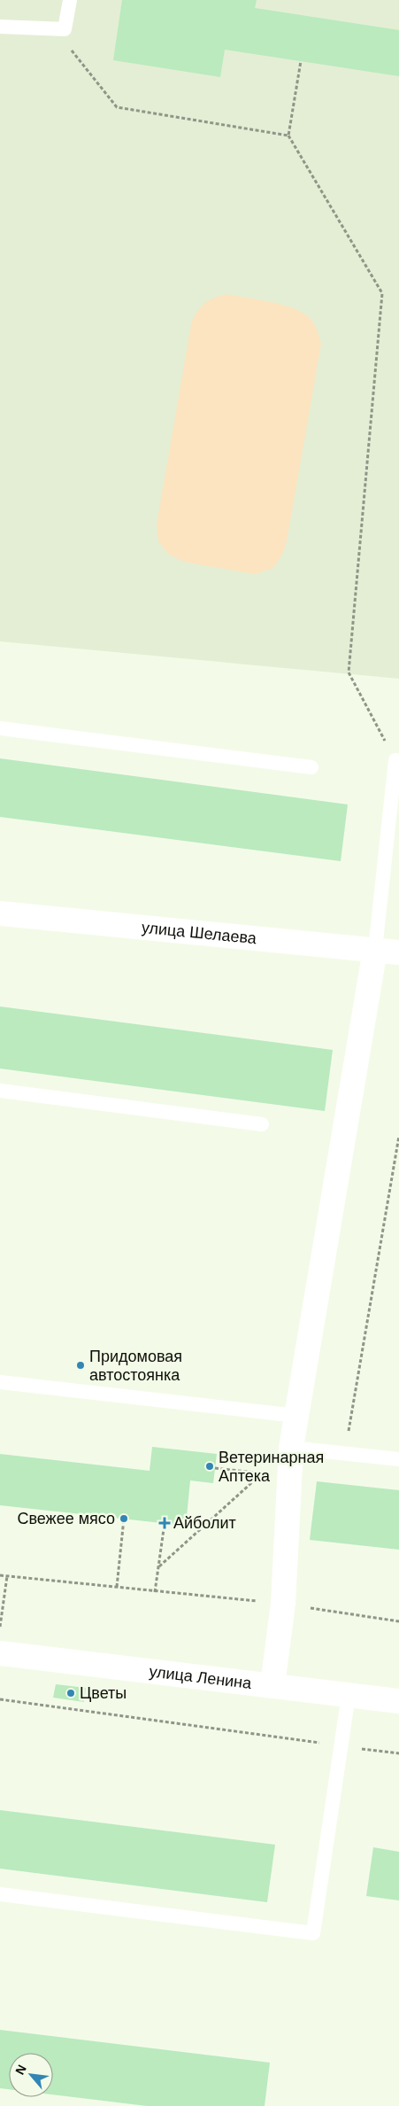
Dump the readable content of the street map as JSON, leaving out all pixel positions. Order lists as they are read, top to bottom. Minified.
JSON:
{"streets":{"street":["улица Шелаева","улица Ленина"]},"places":{"other":["Придомовая автостоянка","Ветеринарная Аптека","Свежее мясо","Цветы"],"health":["Айболит"]},"north":"top left"}
